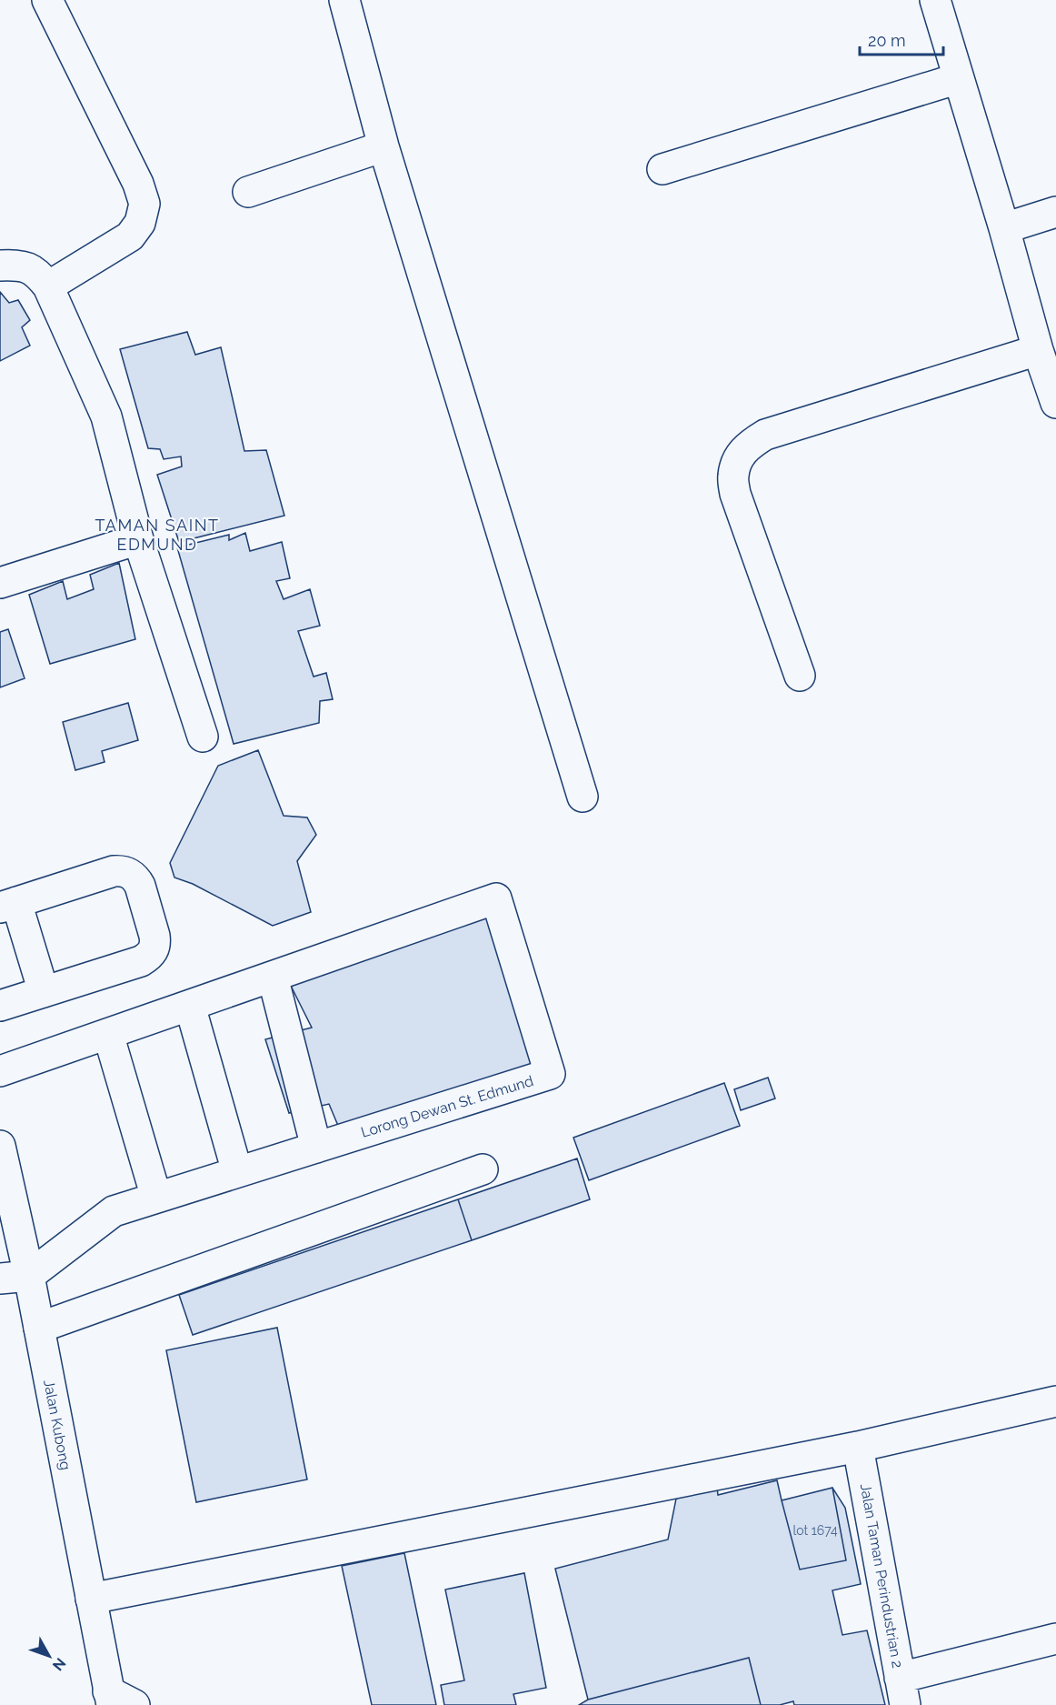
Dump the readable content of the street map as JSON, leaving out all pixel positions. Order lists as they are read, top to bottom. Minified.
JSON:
{"streets":{"main road":["Lorong Dewan St. Edmund","Jalan Kubong","Jalan Taman Perindustrian 2"]},"crossings":[["Lorong Dewan St. Edmund","Jalan Kubong"]],"districts":["TAMAN SAINT EDMUND"],"house_numbers":["lot 1674"],"scale_bar":"20 m","north":"bottom right"}
